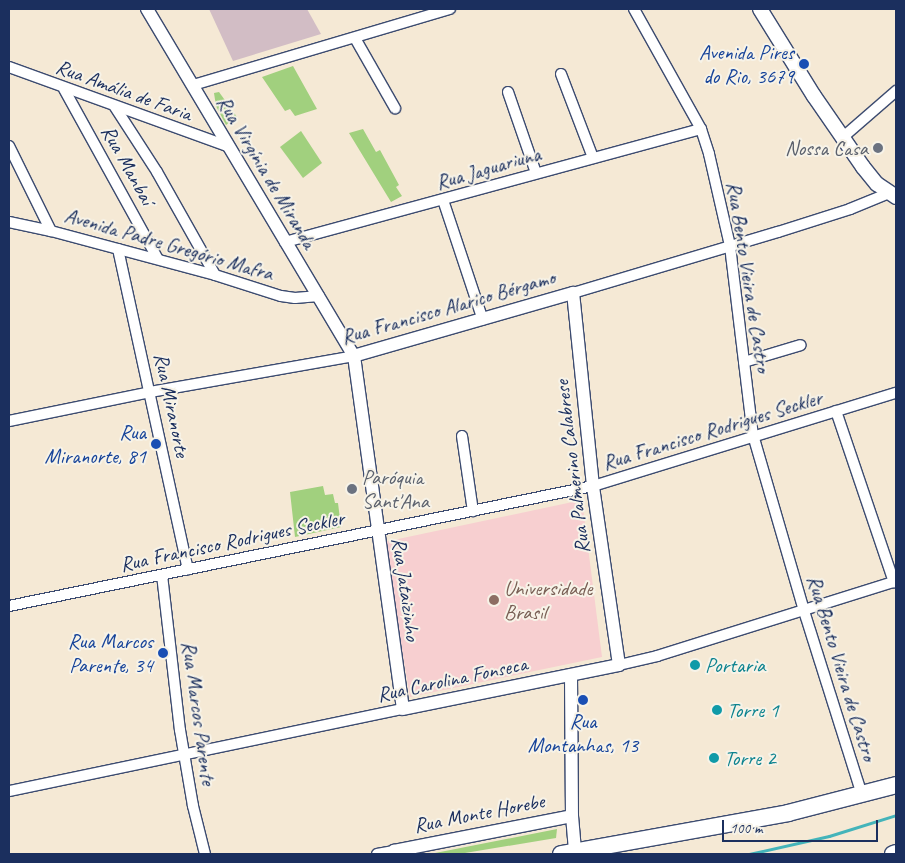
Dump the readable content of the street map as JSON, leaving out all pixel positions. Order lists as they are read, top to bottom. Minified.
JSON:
{"streets":{"street":["Rua Amália de Faria","Rua Manbaí","Rua Jaguariuna","Rua Virgínia de Miranda","Avenida Padre Gregório Mafra","Rua Bento Vieira de Castro","Rua Francisco Alarico Bérgamo","Rua Miranorte","Rua Francisco Rodrigues Seckler","Rua Palmerino Calabrese","Rua Jataizinho","Rua Carolina Fonseca","Rua Marcos Parente","Rua Monte Horebe"]},"crossings":[["Rua Amália de Faria","Rua Manbaí"],["Rua Amália de Faria","Rua Virgínia de Miranda"],["Rua Manbaí","Avenida Padre Gregório Mafra"],["Rua Jaguariuna","Rua Virgínia de Miranda"],["Rua Jaguariuna","Rua Bento Vieira de Castro"],["Rua Virgínia de Miranda","Avenida Padre Gregório Mafra"],["Rua Virgínia de Miranda","Rua Francisco Alarico Bérgamo"],["Rua Virgínia de Miranda","Rua Jataizinho"],["Avenida Padre Gregório Mafra","Rua Miranorte"],["Rua Bento Vieira de Castro","Rua Francisco Alarico Bérgamo"],["Rua Bento Vieira de Castro","Rua Francisco Rodrigues Seckler"],["Rua Bento Vieira de Castro","Rua Carolina Fonseca"],["Rua Francisco Alarico Bérgamo","Rua Miranorte"],["Rua Francisco Alarico Bérgamo","Rua Palmerino Calabrese"],["Rua Francisco Alarico Bérgamo","Rua Jataizinho"],["Rua Miranorte","Rua Francisco Rodrigues Seckler"],["Rua Francisco Rodrigues Seckler","Rua Palmerino Calabrese"],["Rua Francisco Rodrigues Seckler","Rua Jataizinho"],["Rua Francisco Rodrigues Seckler","Rua Marcos Parente"],["Rua Palmerino Calabrese","Rua Carolina Fonseca"],["Rua Jataizinho","Rua Carolina Fonseca"],["Rua Carolina Fonseca","Rua Marcos Parente"]],"places":["Avenida Pires do Rio, 3679","Nossa Casa","Rua Miranorte, 81","Paróquia Sant'Ana","Universidade Brasil","Rua Marcos Parente, 34","Portaria","Rua Montanhas, 13","Torre 1","Torre 2"],"scale_bar":"100 m"}
